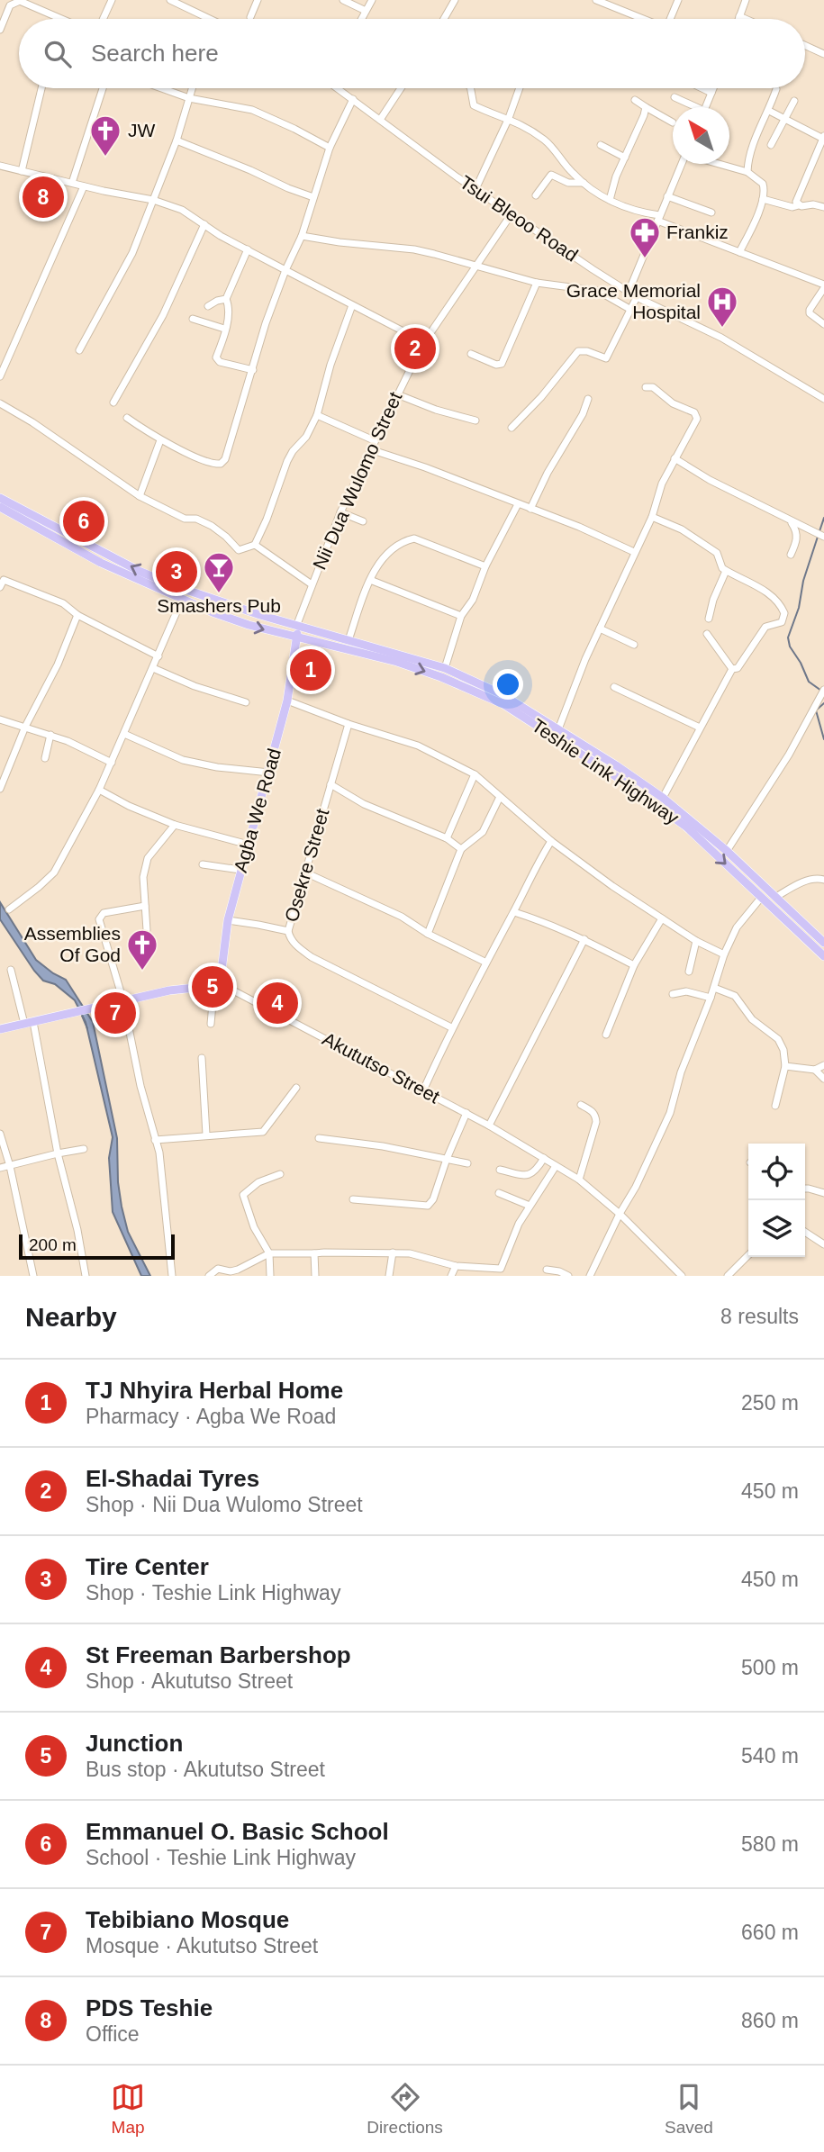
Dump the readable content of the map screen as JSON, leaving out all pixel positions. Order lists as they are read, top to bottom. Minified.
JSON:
{"streets":{"main road":["Teshie Link Highway","Agba We Road"],"street":["Tsui Bleoo Road","Nii Dua Wulomo Street","Osekre Street","Akututso Street"]},"crossings":[["Tsui Bleoo Road","Nii Dua Wulomo Street"],["Nii Dua Wulomo Street","Teshie Link Highway"],["Nii Dua Wulomo Street","Agba We Road"],["Teshie Link Highway","Agba We Road"],["Agba We Road","Akututso Street"]],"places":{"church":["JW","Assemblies Of God"],"pharmacy":["Frankiz"],"hospital":["Grace Memorial Hospital"],"bar":["Smashers Pub"]},"scale_bar":"200 m","north":"top left","page":{"search":"Search here","pins":["8","2","6","3","1","5","4","7"],"scale":"200 m","heading":["Nearby","8 results"],"list":[{"mark":"1","name":"TJ Nhyira Herbal Home","note":"Pharmacy · Agba We Road","value":"250 m"},{"mark":"2","name":"El-Shadai Tyres","note":"Shop · Nii Dua Wulomo Street","value":"450 m"},{"mark":"3","name":"Tire Center","note":"Shop · Teshie Link Highway","value":"450 m"},{"mark":"4","name":"St Freeman Barbershop","note":"Shop · Akututso Street","value":"500 m"},{"mark":"5","name":"Junction","note":"Bus stop · Akututso Street","value":"540 m"},{"mark":"6","name":"Emmanuel O. Basic School","note":"School · Teshie Link Highway","value":"580 m"},{"mark":"7","name":"Tebibiano Mosque","note":"Mosque · Akututso Street","value":"660 m"},{"mark":"8","name":"PDS Teshie","note":"Office","value":"860 m"}],"nav":["Map","Directions","Saved"]}}
